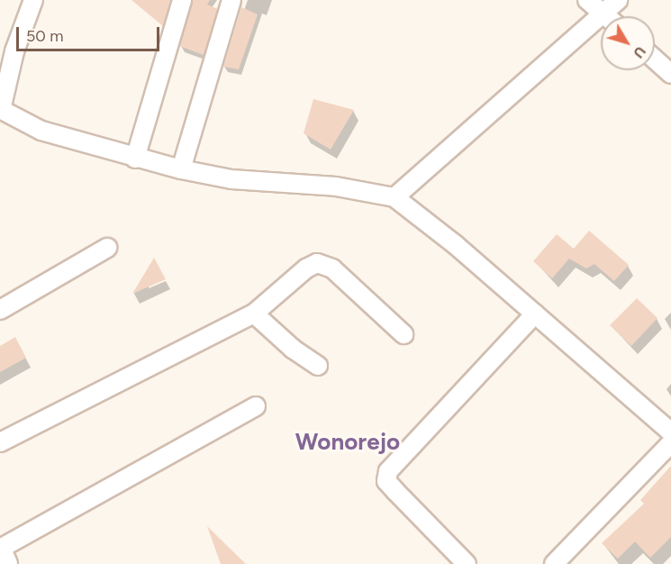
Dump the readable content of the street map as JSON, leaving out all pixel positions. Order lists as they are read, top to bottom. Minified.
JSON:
{"districts":["Wonorejo"],"scale_bar":"50 m","north":"bottom right"}
